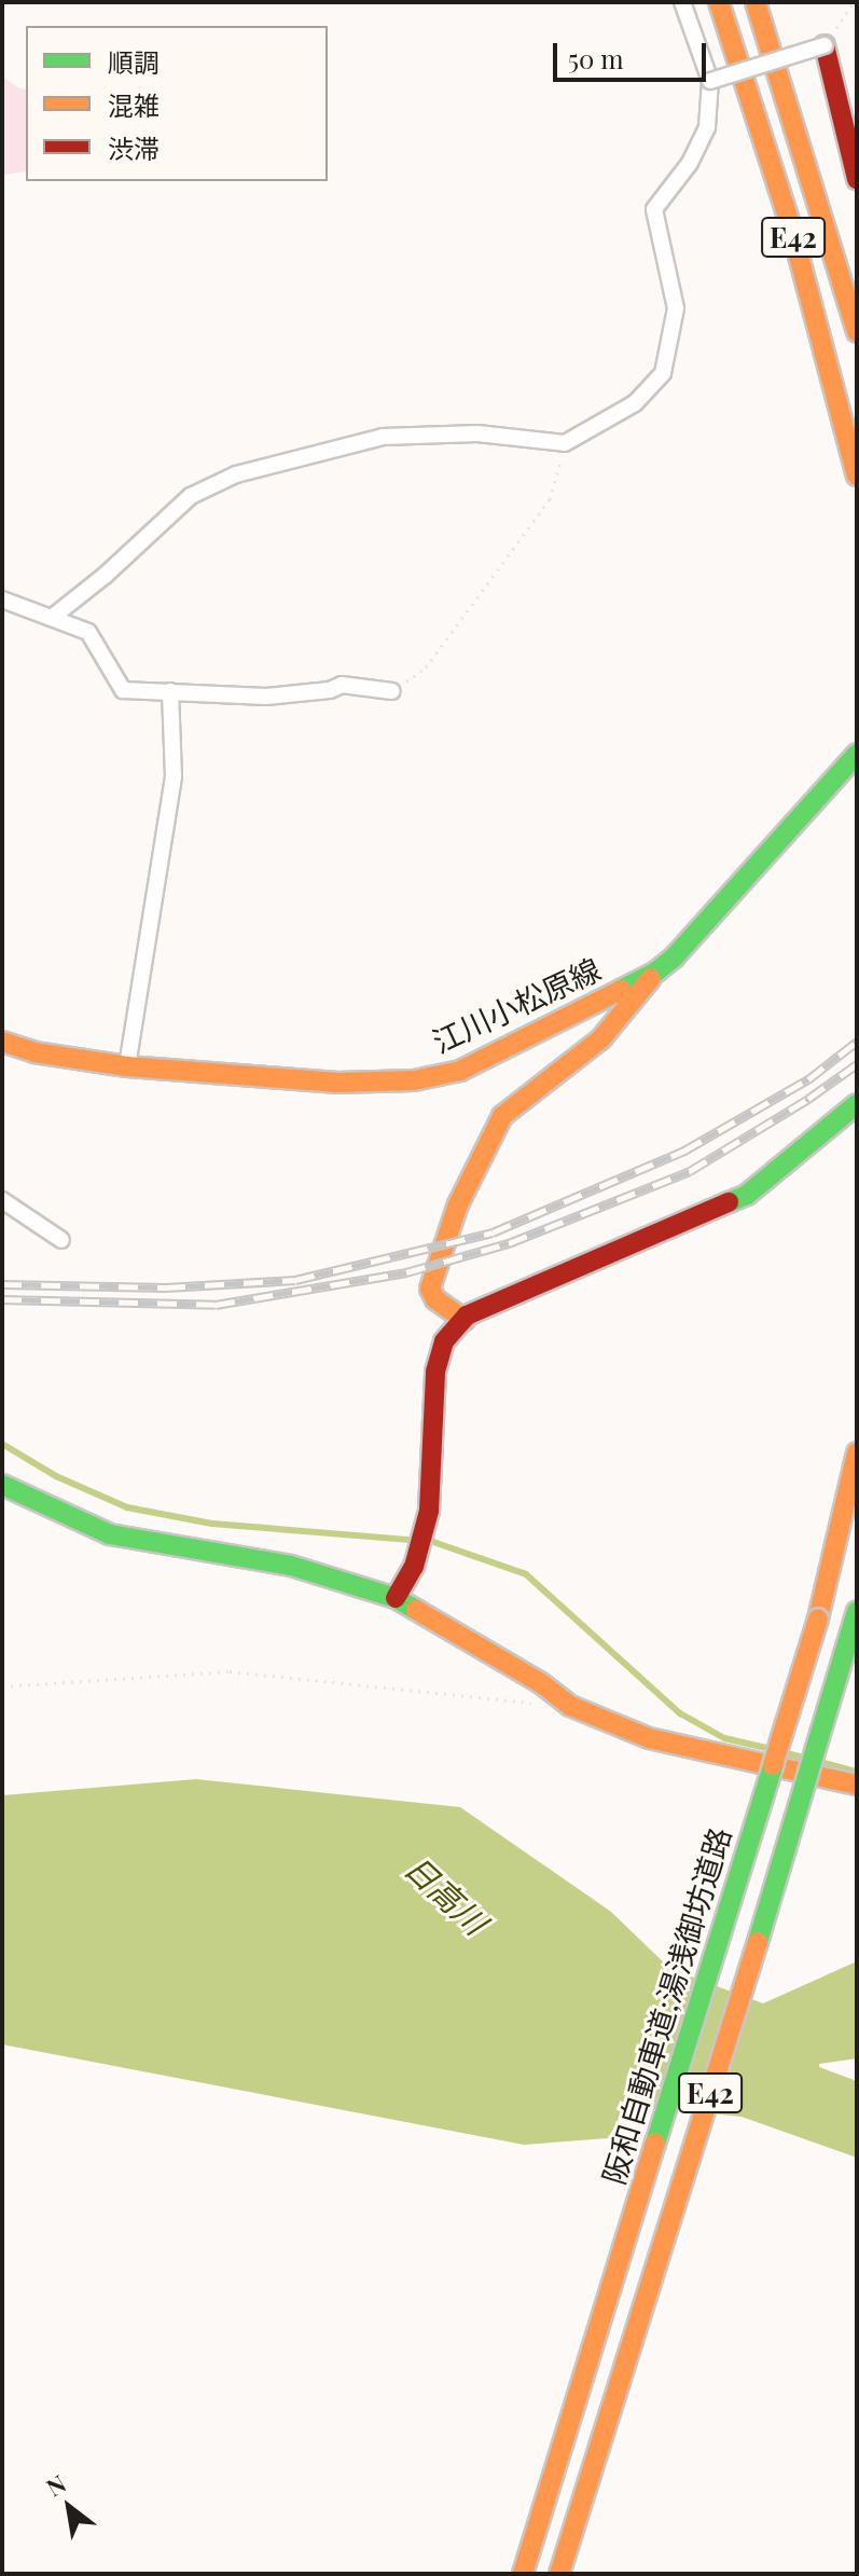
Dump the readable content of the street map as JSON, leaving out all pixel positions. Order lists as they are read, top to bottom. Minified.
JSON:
{"streets":{"main road":["E42","江川小松原線","阪和自動車道;湯浅御坊道路"]},"water":["日高川"],"legend":["順調","混雑","渋滞"],"scale_bar":"50 m","north":"top left"}
